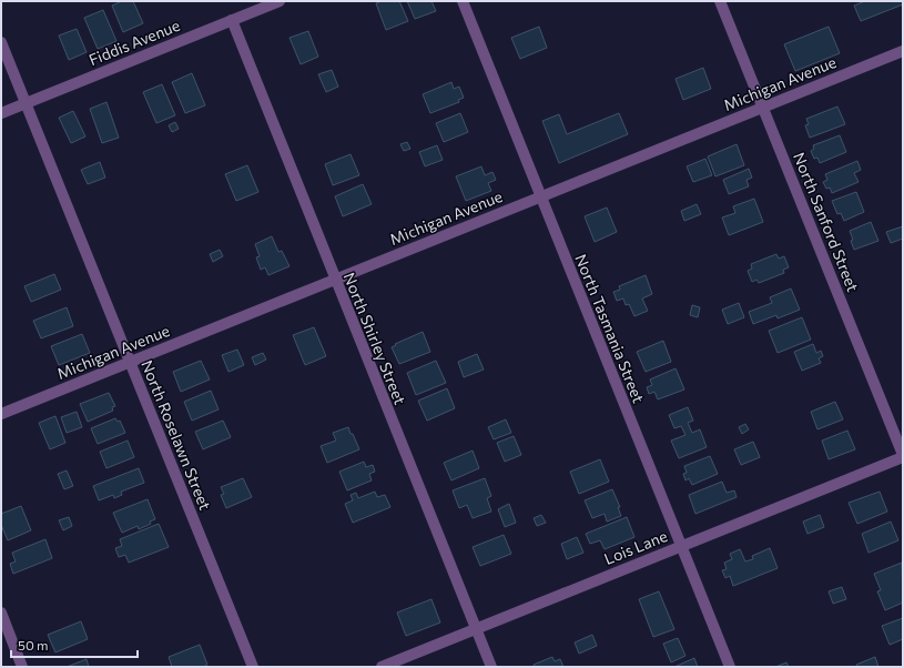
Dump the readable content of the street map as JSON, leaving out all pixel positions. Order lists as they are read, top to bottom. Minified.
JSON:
{"streets":{"street":["Fiddis Avenue","Michigan Avenue","North Sanford Street","North Tasmania Street","North Shirley Street","North Roselawn Street","Lois Lane"]},"crossings":[["Fiddis Avenue","North Shirley Street"],["Fiddis Avenue","North Roselawn Street"],["Michigan Avenue","North Sanford Street"],["Michigan Avenue","North Tasmania Street"],["Michigan Avenue","North Shirley Street"],["Michigan Avenue","North Roselawn Street"],["North Sanford Street","Lois Lane"],["North Tasmania Street","Lois Lane"],["North Shirley Street","Lois Lane"]],"scale_bar":"50 m"}
